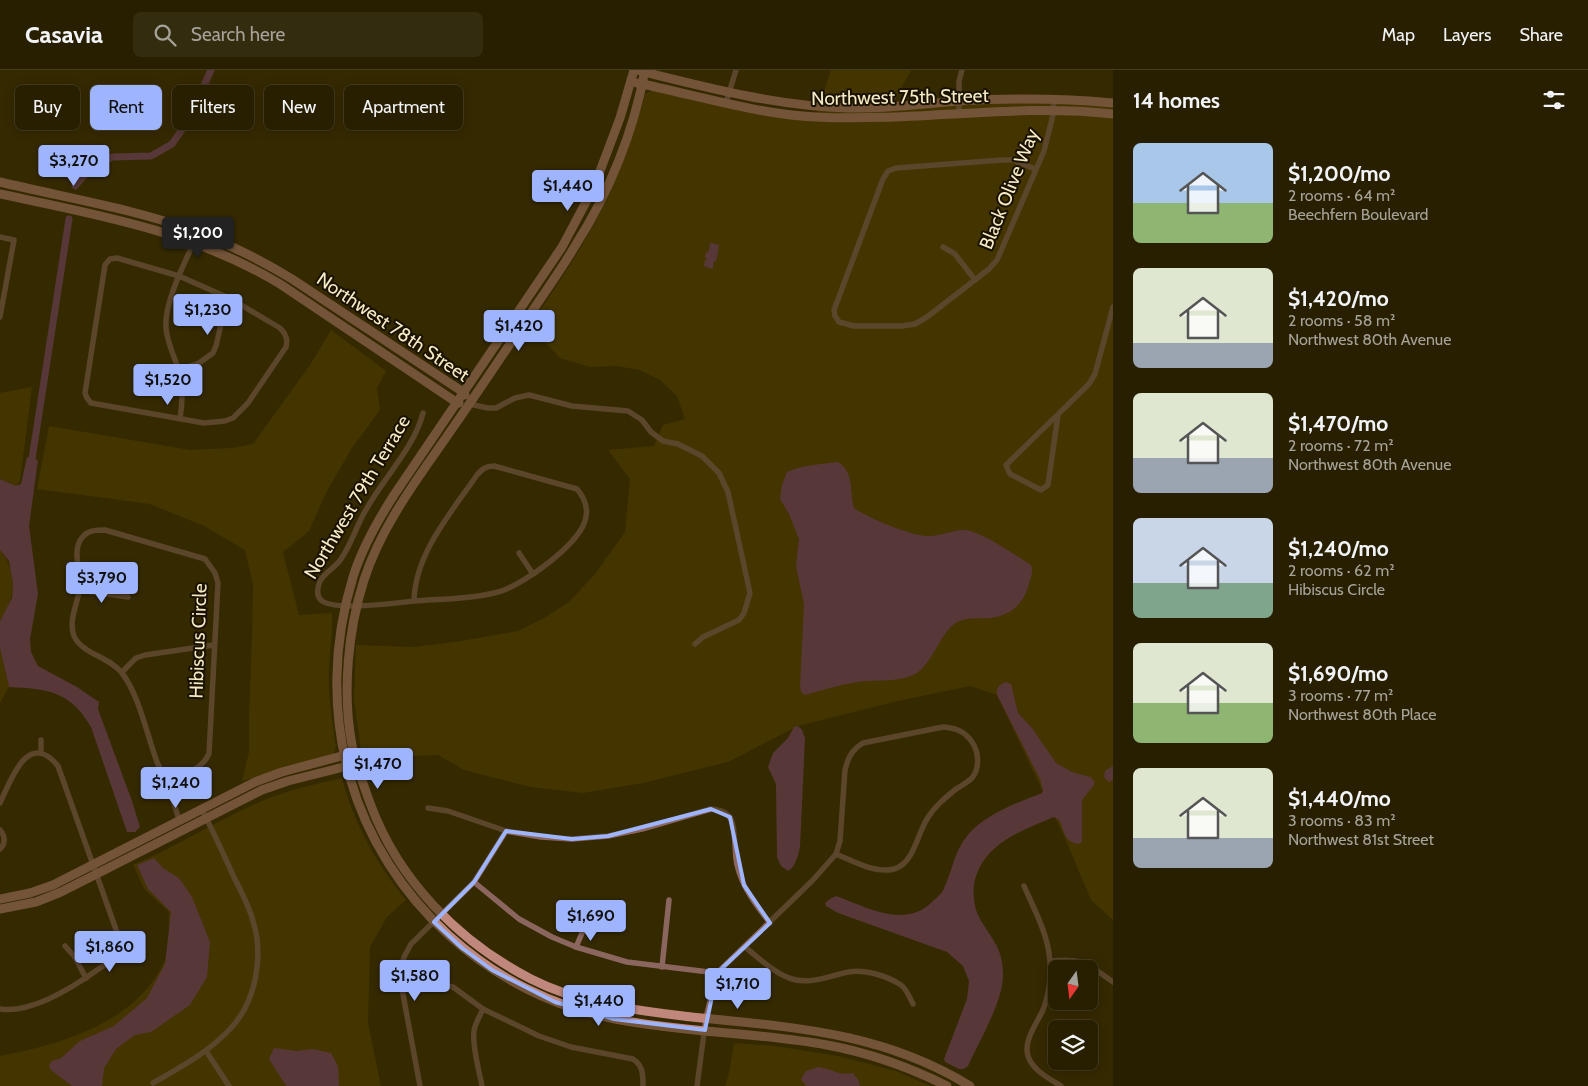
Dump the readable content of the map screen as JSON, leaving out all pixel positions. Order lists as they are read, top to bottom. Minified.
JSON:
{"streets":{"street":["Northwest 75th Street","Black Olive Way","Northwest 78th Street","Northwest 79th Terrace","Hibiscus Circle"]},"crossings":[["Northwest 75th Street","Black Olive Way"]],"north":"bottom","page":{"header":"Casavia","search":"Search here","nav":["Map","Layers","Share"],"heading":"14 homes","chip":["Buy","Rent","Filters","New","Apartment"],"list":[{"name":"$1,200/mo","note":"2 rooms · 64 m² · Beechfern Boulevard"},{"name":"$1,420/mo","note":"2 rooms · 58 m² · Northwest 80th Avenue"},{"name":"$1,470/mo","note":"2 rooms · 72 m² · Northwest 80th Avenue"},{"name":"$1,240/mo","note":"2 rooms · 62 m² · Hibiscus Circle"},{"name":"$1,690/mo","note":"3 rooms · 77 m² · Northwest 80th Place"},{"name":"$1,440/mo","note":"3 rooms · 83 m² · Northwest 81st Street"}],"price":["$3,270","$1,440","$1,200","$1,230","$1,420","$1,520","$3,790","$1,470","$1,240","$1,690","$1,860","$1,580","$1,710","$1,440"]}}
